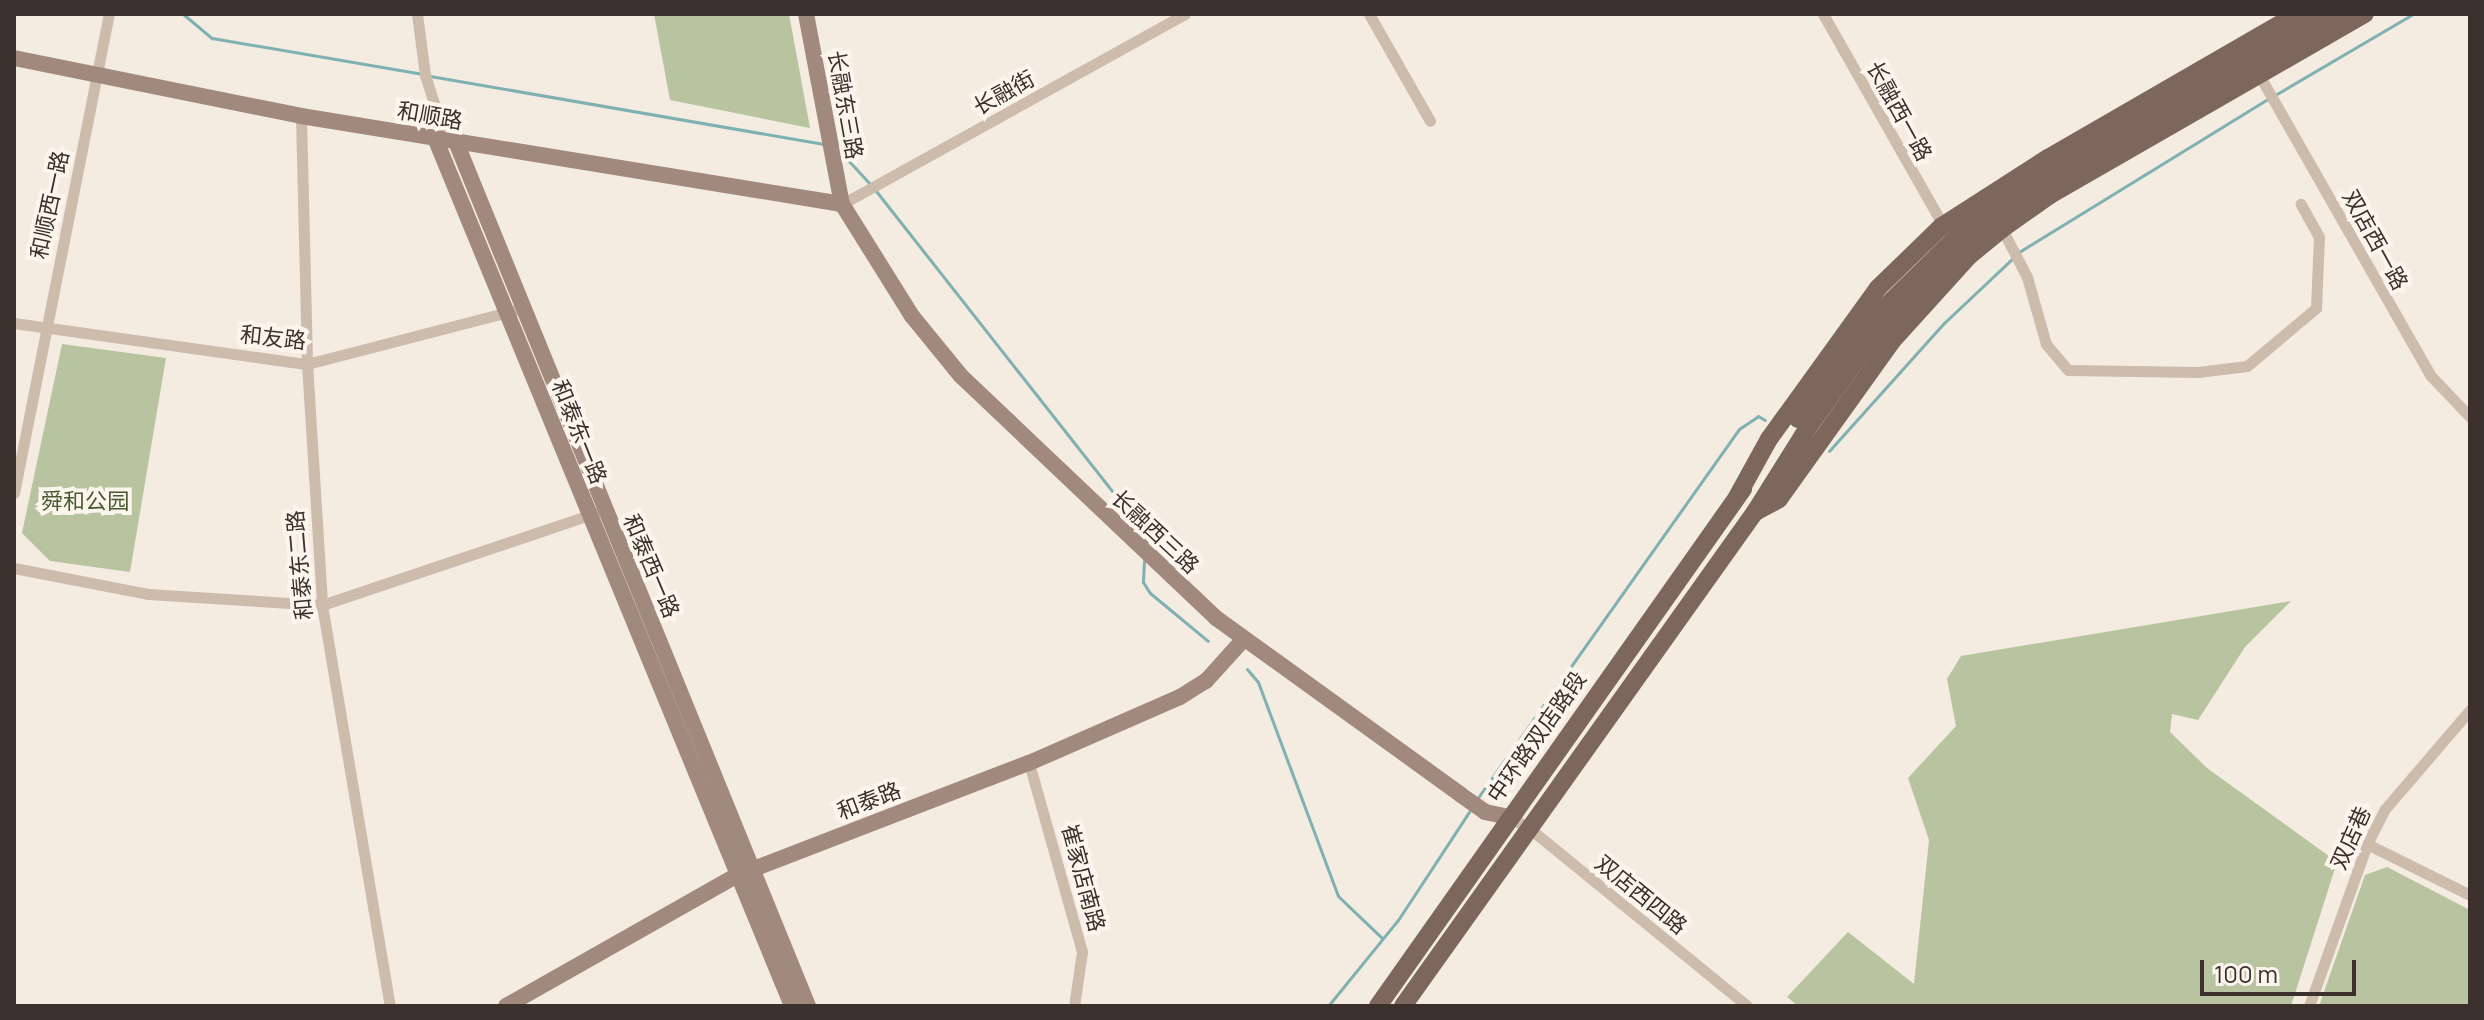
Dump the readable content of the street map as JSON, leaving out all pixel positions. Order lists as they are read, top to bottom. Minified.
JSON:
{"streets":{"main road":["中环路双店路段"],"street":["长融街","长融东三路","长融西一路","和顺路","和顺西一路","双店西一路","和友路","和泰东一路","长融西三路","和泰东二路","和泰路","双店巷","崔家店南路","双店西四路"]},"crossings":[["长融街","长融东三路"],["长融街","和顺路"],["长融街","长融西三路"],["长融东三路","和顺路"],["长融东三路","长融西三路"],["和顺路","和顺西一路"],["和顺路","和泰东一路"],["和顺路","长融西三路"],["和顺路","和泰东二路"],["和顺西一路","和友路"],["和友路","和泰东一路"],["和友路","和泰东二路"],["和泰东一路","和泰路"],["长融西三路","中环路双店路段"],["长融西三路","和泰路"],["长融西三路","双店西四路"],["中环路双店路段","双店西四路"],["和泰路","崔家店南路"]],"parks":["舜和公园"],"scale_bar":"100 m"}
